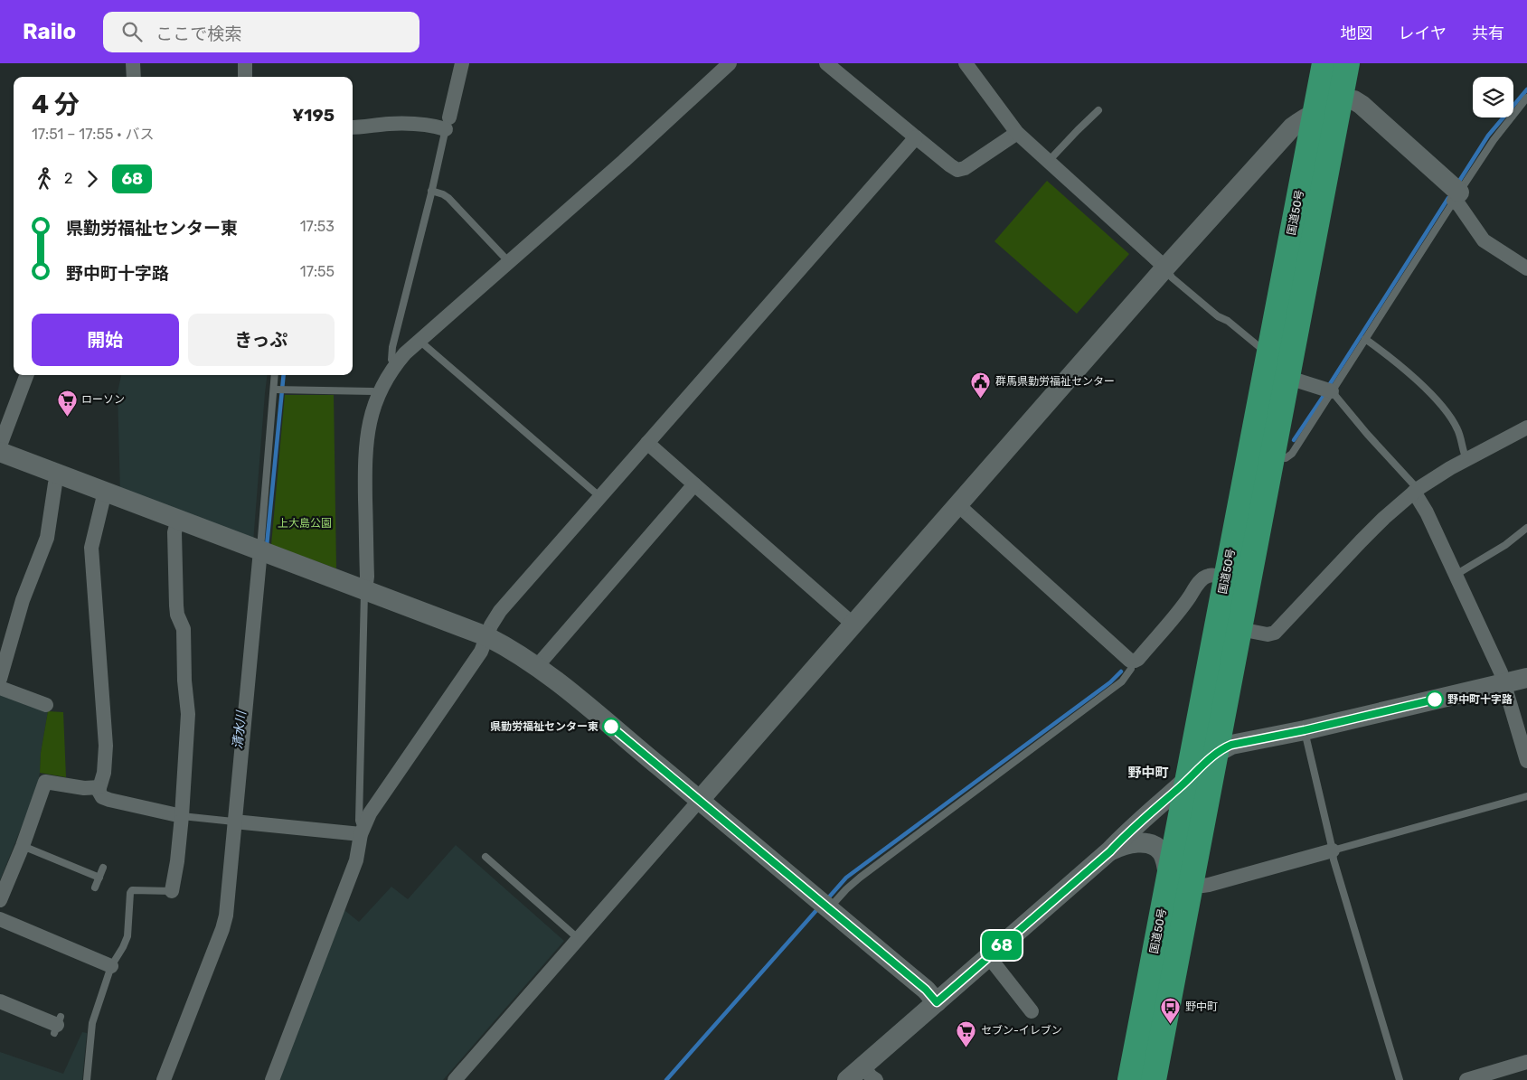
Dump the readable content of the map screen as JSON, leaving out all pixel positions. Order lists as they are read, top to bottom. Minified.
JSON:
{"streets":{"highway":["国道50号"]},"districts":["野中町"],"water":["清水川"],"parks":["上大島公園"],"places":{"public building":["群馬県勤労福祉センター"],"supermarket":["ローソン","セブン-イレブン"],"other":["野中町十字路","県勤労福祉センター東"],"bus stop":["野中町"]},"lines":["bus line 68"],"page":{"header":"Railo","search":"ここで検索","nav":["地図","レイヤ","共有"],"on_map":"68","heading":["4 分","17:51 – 17:55 · バス","¥195"],"legs":["2","68"],"list":[{"name":"県勤労福祉センター東","value":"17:53"},{"name":"野中町十字路","value":"17:55"}],"buttons":["開始","きっぷ"]}}
